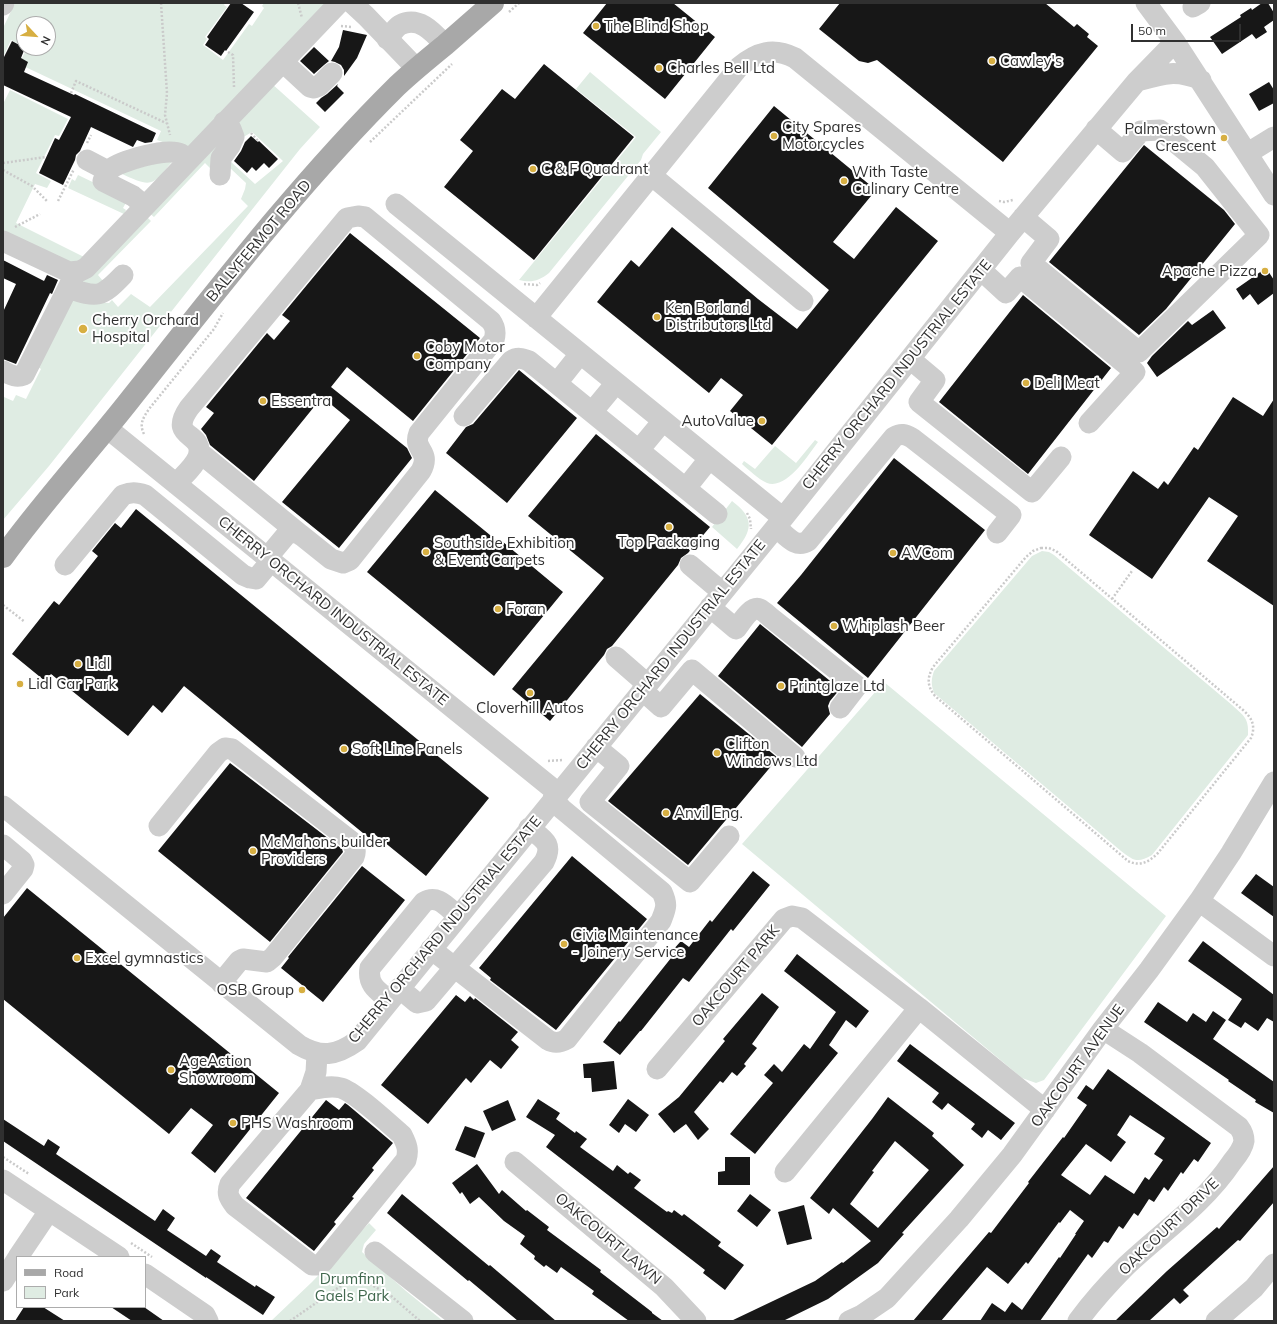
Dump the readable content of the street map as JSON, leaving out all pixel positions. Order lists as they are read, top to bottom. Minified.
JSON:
{"streets":{"main road":["BALLYFERMOT ROAD"],"street":["CHERRY ORCHARD INDUSTRIAL ESTATE","OAKCOURT PARK","OAKCOURT AVENUE","OAKCOURT DRIVE","OAKCOURT LAWN"]},"crossings":[["BALLYFERMOT ROAD","CHERRY ORCHARD INDUSTRIAL ESTATE"],["OAKCOURT PARK","OAKCOURT AVENUE"],["OAKCOURT AVENUE","OAKCOURT DRIVE"]],"parks":["Drumfinn Gaels Park"],"places":["The Blind Shop","Cawley's","Charles Bell Ltd","City Spares Motorcycles","Palmerstown Crescent","C & F Quadrant","With Taste Culinary Centre","Apache Pizza","Ken Borland Distributors Ltd","Cherry Orchard Hospital","Coby Motor Company","Deli Meat","Essentra","AutoValue","Top Packaging","Southside Exhibition & Event Carpets","AVCom","Foran","Whiplash Beer","Lidl","Lidl Car Park","Printglaze Ltd","Cloverhill Autos","Soft Line Panels","Clifton Windows Ltd","Anvil Eng.","McMahons builder Providers","Civic Maintenance - Joinery Service","Excel gymnastics","OSB Group","AgeAction Showroom","PHS Washroom"],"legend":["Road","Park"],"scale_bar":"50 m","north":"bottom right"}
